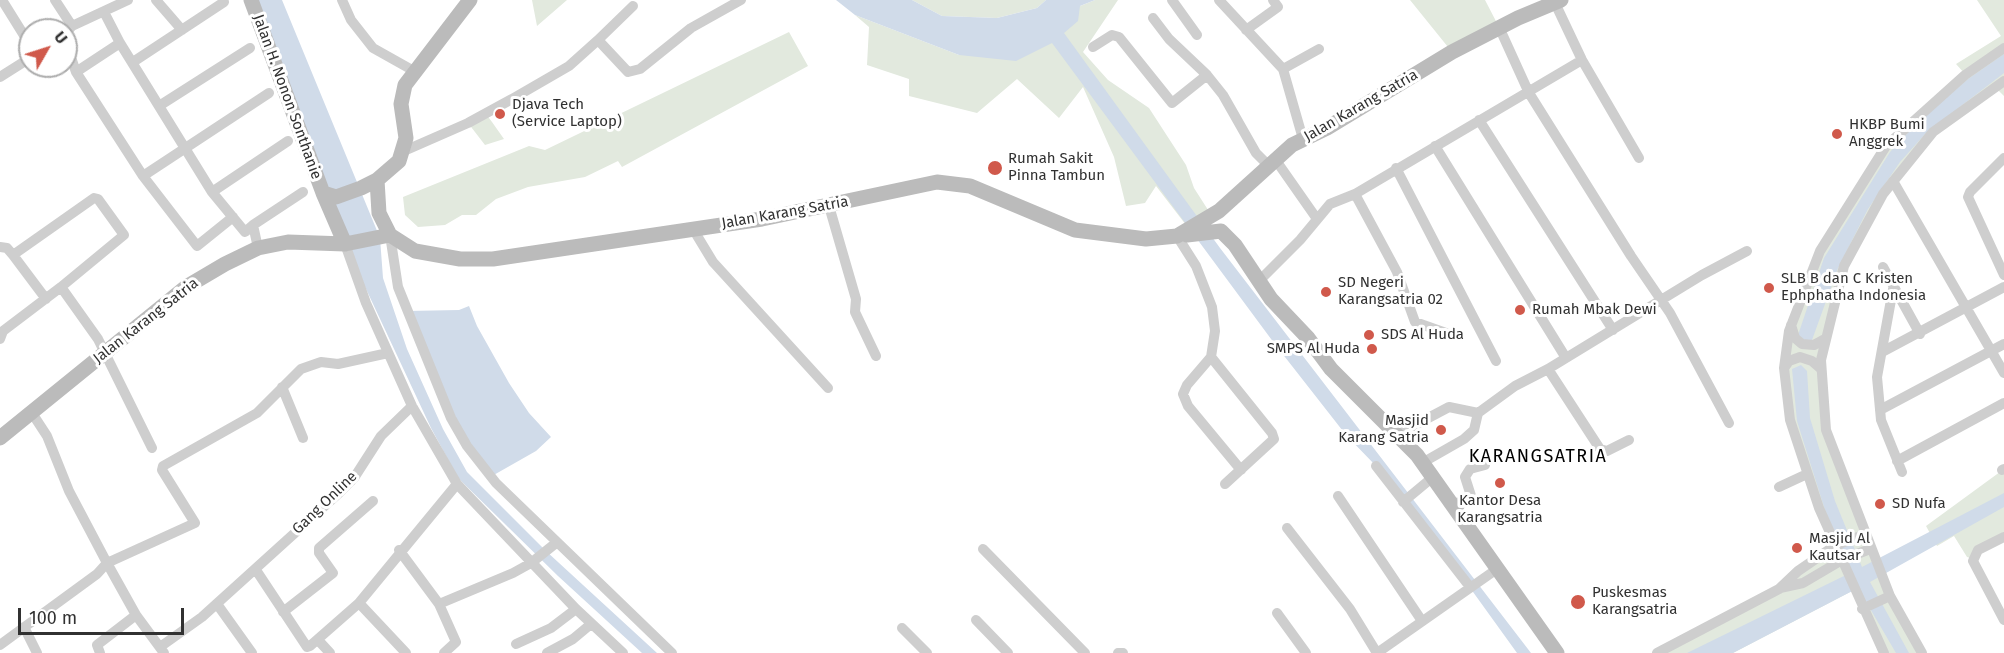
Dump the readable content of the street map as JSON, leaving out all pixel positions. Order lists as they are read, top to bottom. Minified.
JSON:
{"streets":{"street":["Jalan H. Nonon Sonthanie","Jalan Karang Satria","Gang Online"]},"crossings":[["Jalan H. Nonon Sonthanie","Jalan Karang Satria"]],"districts":["KARANGSATRIA"],"places":["Djava Tech (Service Laptop)","HKBP Bumi Anggrek","Rumah Sakit Pinna Tambun","SLB B dan C Kristen Ephphatha Indonesia","SD Negeri Karangsatria 02","Rumah Mbak Dewi","SDS Al Huda","SMPS Al Huda","Masjid Karang Satria","Kantor Desa Karangsatria","SD Nufa","Masjid Al Kautsar","Puskesmas Karangsatria"],"scale_bar":"100 m","north":"top right"}
